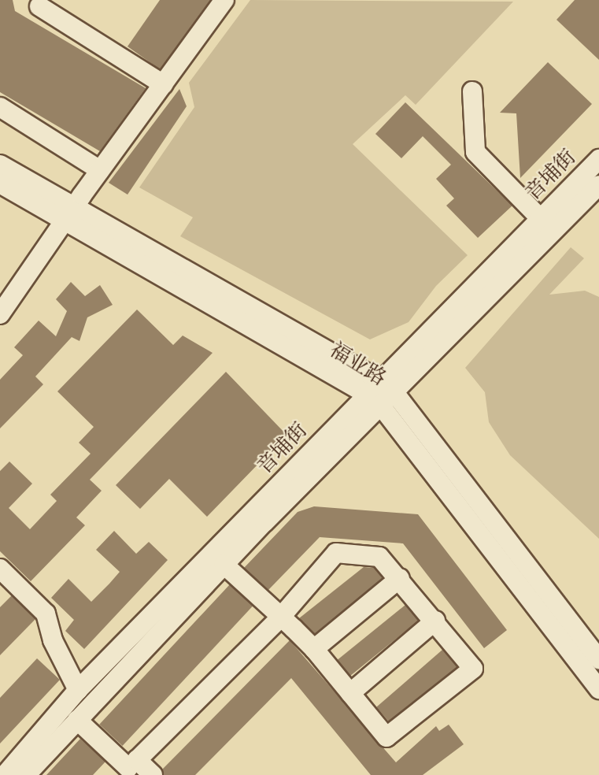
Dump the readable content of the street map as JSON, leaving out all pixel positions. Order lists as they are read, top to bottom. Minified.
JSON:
{"streets":{"street":["音埔街","福业路"]},"crossings":[["音埔街","福业路"]]}
